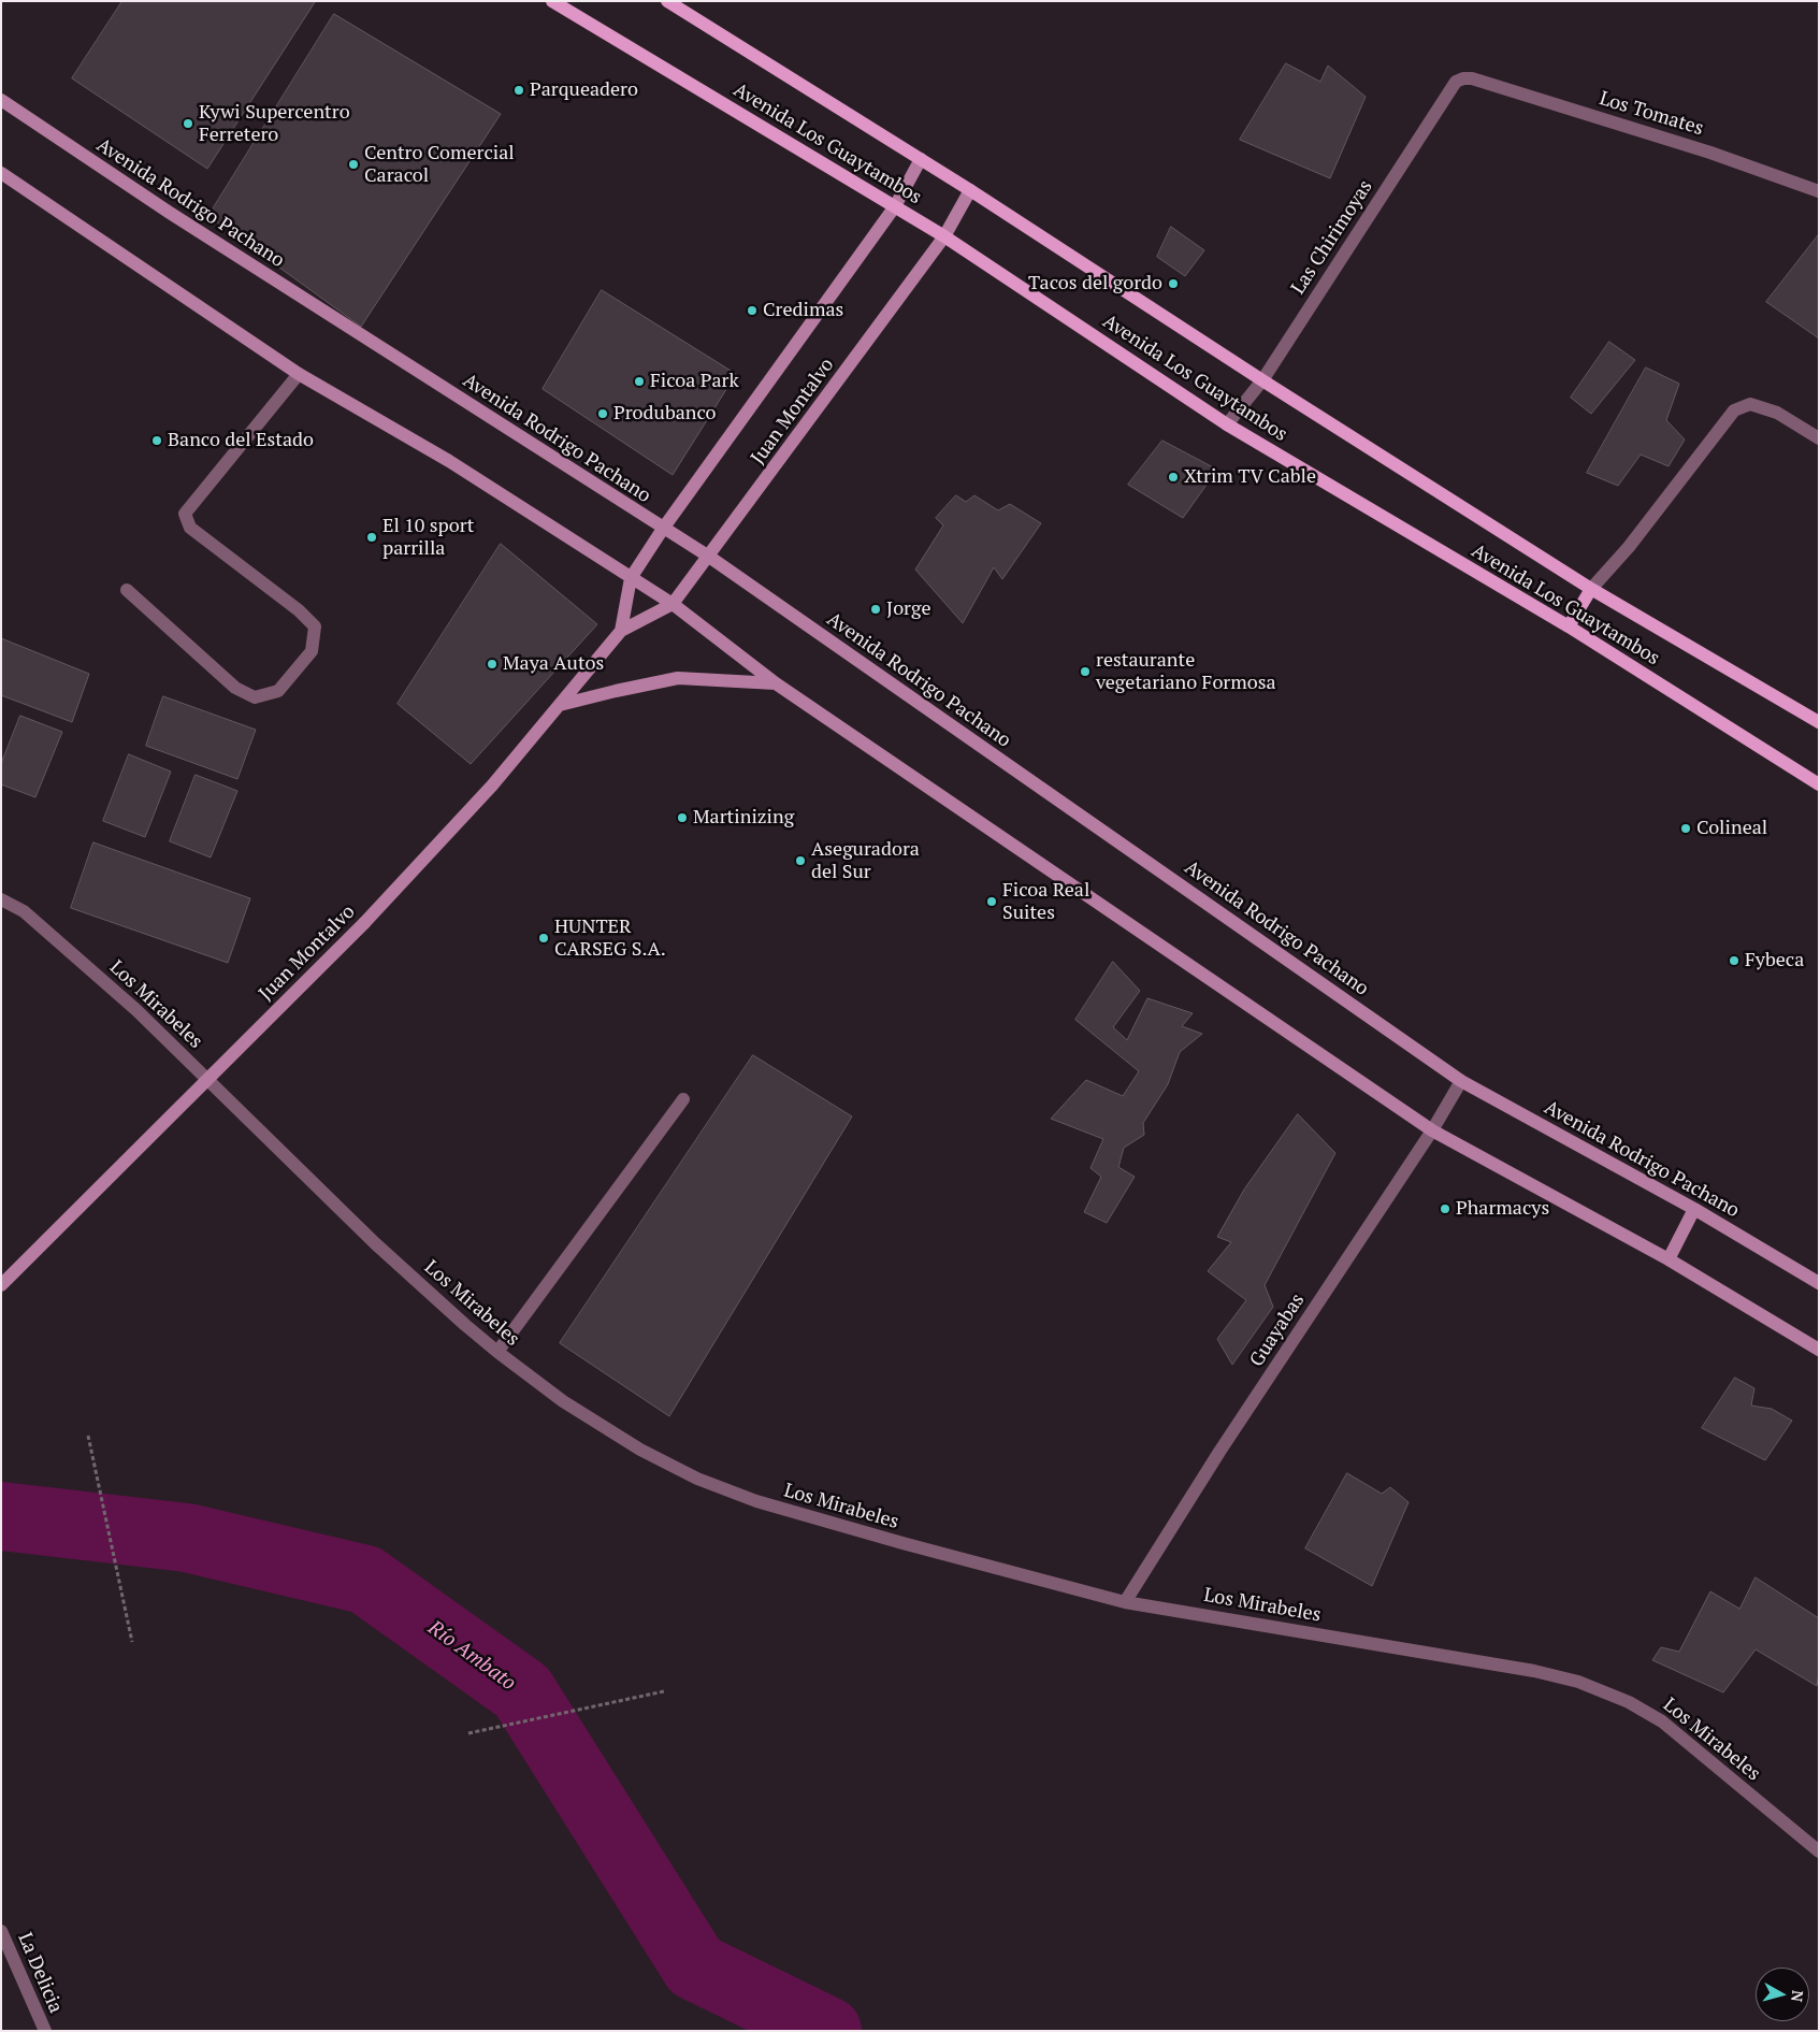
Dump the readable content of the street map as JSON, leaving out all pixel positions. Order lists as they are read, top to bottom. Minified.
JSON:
{"streets":{"main road":["Avenida Los Guaytambos","Avenida Rodrigo Pachano","Juan Montalvo"],"street":["Los Tomates","Las Chirimoyas","Los Mirabeles","Guayabas","La Delicia"]},"crossings":[["Los Tomates","Las Chirimoyas"],["Avenida Los Guaytambos","Las Chirimoyas"],["Avenida Los Guaytambos","Juan Montalvo"],["Avenida Rodrigo Pachano","Juan Montalvo"],["Avenida Rodrigo Pachano","Guayabas"],["Los Mirabeles","Guayabas"]],"water":["Río Ambato"],"places":["Parqueadero","Kywi Supercentro Ferretero","Centro Comercial Caracol","Tacos del gordo","Credimas","Ficoa Park","Produbanco","Banco del Estado","Xtrim TV Cable","El 10 sport parrilla","Jorge","Maya Autos","restaurante vegetariano Formosa","Martinizing","Colineal","Aseguradora del Sur","Ficoa Real Suites","HUNTER CARSEG S.A.","Fybeca","Pharmacys"],"north":"right"}
